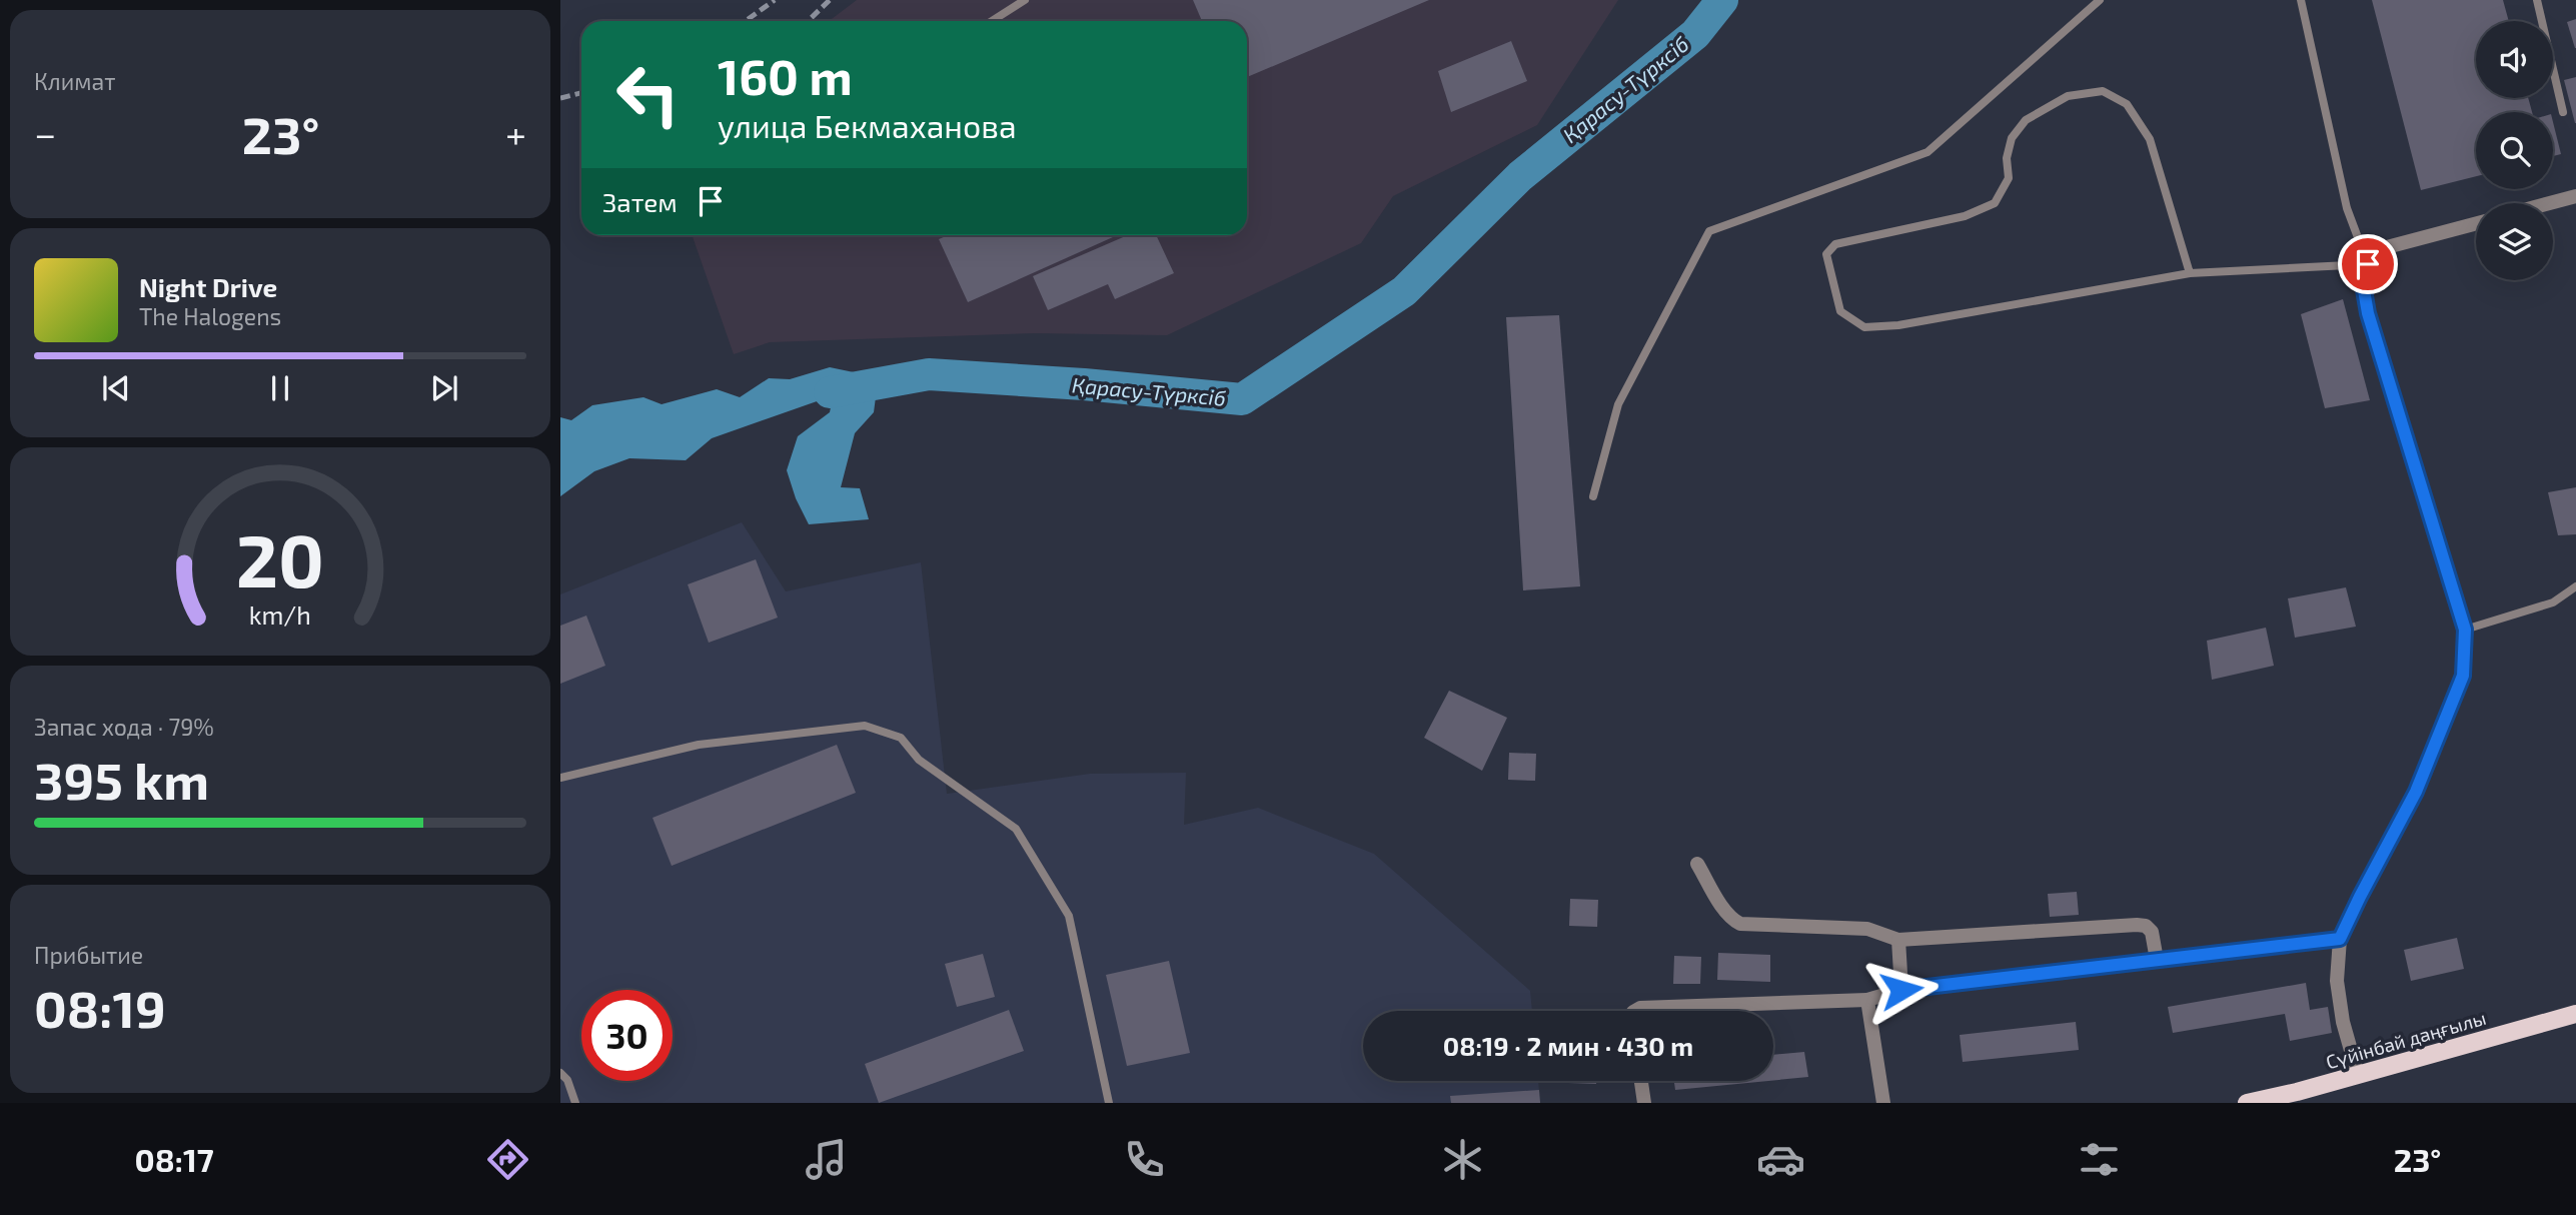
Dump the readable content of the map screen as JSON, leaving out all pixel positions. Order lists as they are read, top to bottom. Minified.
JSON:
{"streets":{"main road":["Сүйінбай даңғылы"]},"water":["Қарасу-Түрксіб"],"page":{"tile":["Климат",["Запас хода · 79%","395 km"],["Прибытие","08:19"]],"turn":["160 m","улица Бекмаханова"],"heat":["−","23°","+"],"then":"Затем","song":["Night Drive","The Halogens"],"limit":"30","trip":"08:19 · 2 мин · 430 m","tabs":["08:17","23°"],"gauge":["20","km/h"]}}
